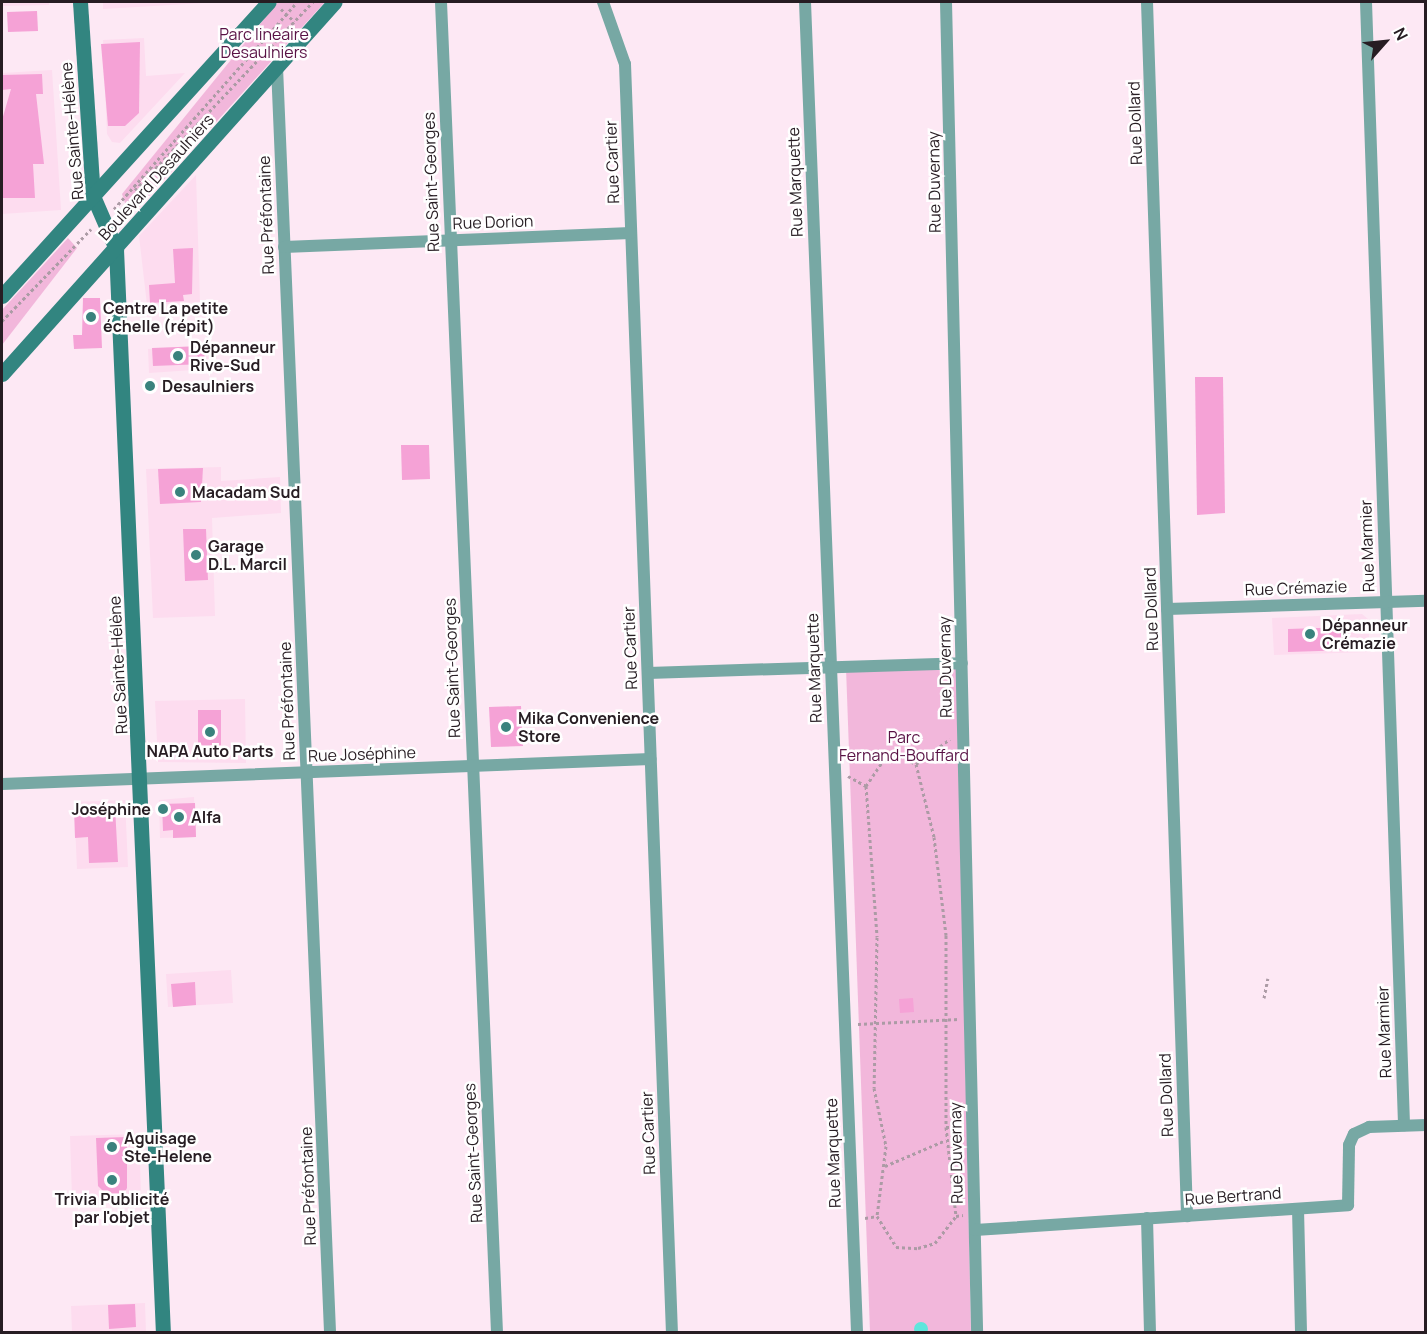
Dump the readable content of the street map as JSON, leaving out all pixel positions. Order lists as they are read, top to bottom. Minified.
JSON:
{"streets":{"street":["Rue Dollard","Rue Sainte-Hélène","Rue Cartier","Boulevard Desaulniers","Rue Saint-Georges","Rue Marquette","Rue Duvernay","Rue Préfontaine","Rue Dorion","Rue Marmier","Rue Crémazie","Rue Joséphine","Rue Bertrand"]},"crossings":[["Rue Dollard","Rue Crémazie"],["Rue Dollard","Rue Bertrand"],["Rue Sainte-Hélène","Boulevard Desaulniers"],["Rue Sainte-Hélène","Rue Joséphine"],["Rue Cartier","Rue Dorion"],["Rue Cartier","Rue Joséphine"],["Boulevard Desaulniers","Rue Préfontaine"],["Rue Saint-Georges","Rue Dorion"],["Rue Saint-Georges","Rue Joséphine"],["Rue Duvernay","Rue Bertrand"],["Rue Préfontaine","Rue Dorion"],["Rue Préfontaine","Rue Joséphine"],["Rue Marmier","Rue Crémazie"],["Rue Marmier","Rue Bertrand"]],"parks":["Parc linéaire Desaulniers","Parc Fernand-Bouffard"],"places":["Centre La petite échelle (répit)","Dépanneur Rive-Sud","Desaulniers","Macadam Sud","Garage D.L. Marcil","Dépanneur Crémazie","Mika Convenience Store","NAPA Auto Parts","Joséphine","Alfa","Aguisage Ste-Helene","Trivia Publicité par l'objet"],"north":"top right"}
